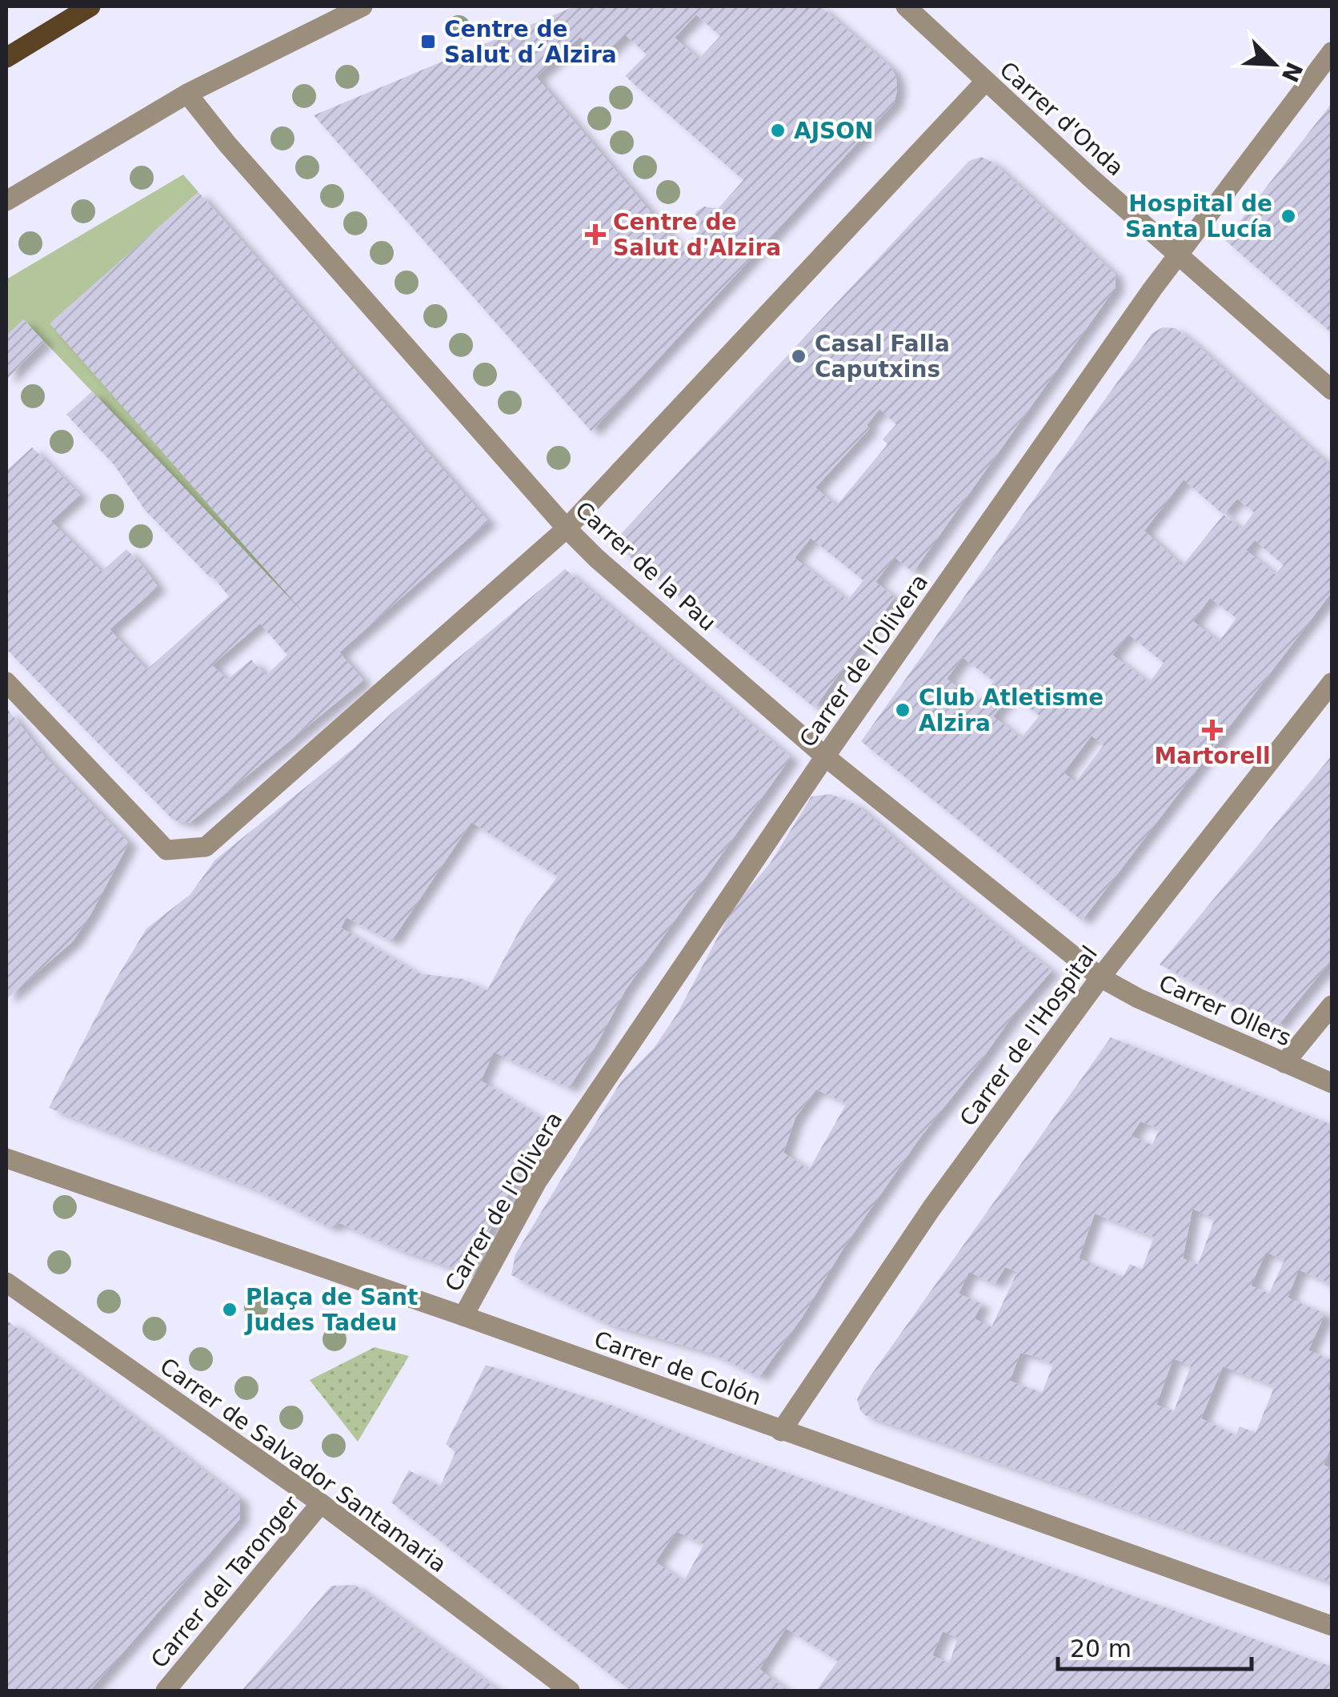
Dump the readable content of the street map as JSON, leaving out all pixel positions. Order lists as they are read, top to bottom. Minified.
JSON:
{"streets":{"street":["Carrer d'Onda","Carrer de la Pau","Carrer de l'Olivera","Carrer Ollers","Carrer de l'Hospital","Carrer de Colón","Carrer de Salvador Santamaria","Carrer del Taronger"]},"crossings":[["Carrer d'Onda","Carrer de l'Olivera"],["Carrer de la Pau","Carrer de l'Olivera"],["Carrer de la Pau","Carrer Ollers"],["Carrer de la Pau","Carrer de l'Hospital"],["Carrer de l'Olivera","Carrer de Colón"],["Carrer Ollers","Carrer de l'Hospital"],["Carrer de l'Hospital","Carrer de Colón"],["Carrer de Salvador Santamaria","Carrer del Taronger"]],"places":{"transit":["Centre de Salut d´Alzira"],"other":["AJSON","Hospital de Santa Lucía","Casal Falla Caputxins","Club Atletisme Alzira","Plaça de Sant Judes Tadeu"],"health":["Centre de Salut d'Alzira","Martorell"]},"scale_bar":"20 m","north":"bottom right"}
